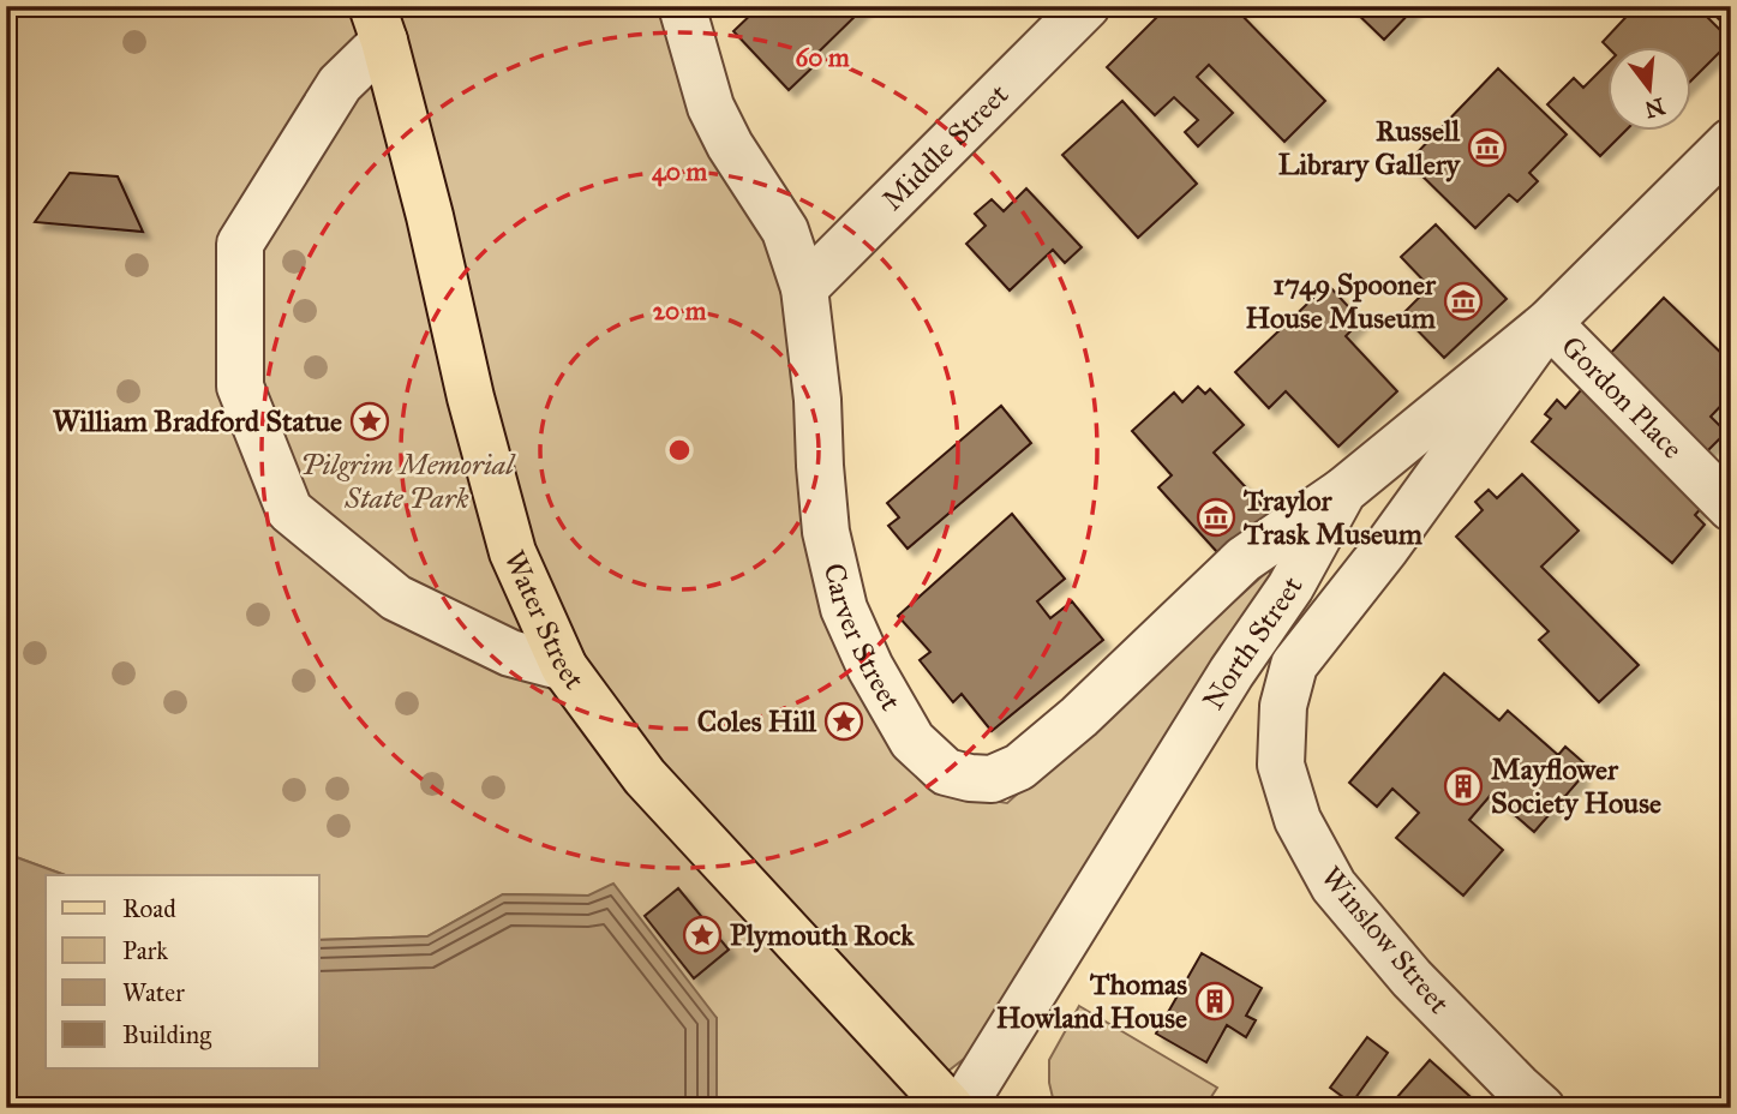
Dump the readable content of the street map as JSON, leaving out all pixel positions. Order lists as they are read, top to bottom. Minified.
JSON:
{"streets":{"main road":["Water Street"],"street":["Middle Street","Gordon Place","Carver Street","North Street","Winslow Street"]},"crossings":[["Middle Street","Carver Street"],["Gordon Place","North Street"],["Gordon Place","Winslow Street"],["Carver Street","North Street"],["North Street","Winslow Street"]],"parks":["Pilgrim Memorial State Park"],"places":{"museum":["Russell Library Gallery","1749 Spooner House Museum","Traylor Trask Museum"],"place":["William Bradford Statue","Coles Hill","Plymouth Rock"],"building":["Mayflower Society House","Thomas Howland House"]},"legend":["Road","Park","Water","Building"],"north":"bottom","rings":["60 m","40 m","20 m"]}
